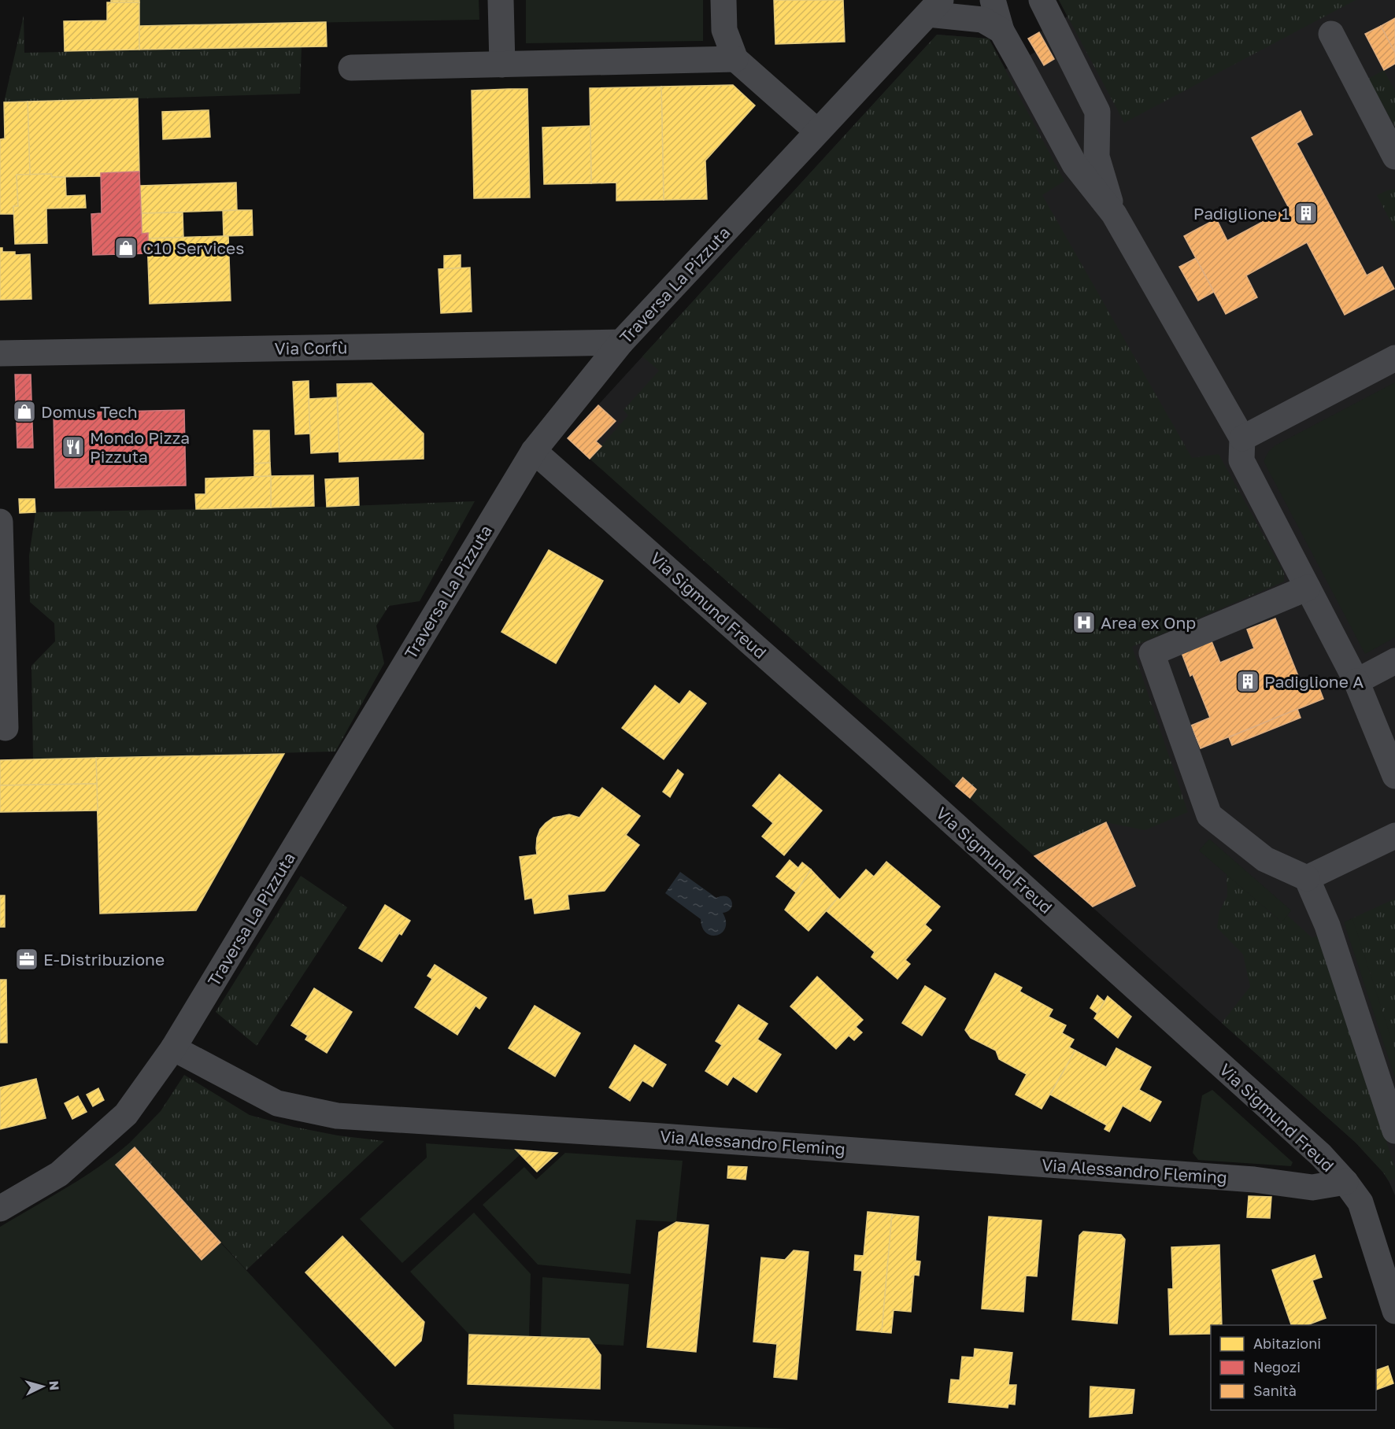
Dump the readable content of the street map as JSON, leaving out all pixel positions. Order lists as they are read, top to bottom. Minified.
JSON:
{"streets":{"street":["Traversa La Pizzuta","Via Corfù","Via Sigmund Freud","Via Alessandro Fleming"]},"crossings":[["Traversa La Pizzuta","Via Corfù"],["Traversa La Pizzuta","Via Sigmund Freud"],["Traversa La Pizzuta","Via Alessandro Fleming"],["Via Sigmund Freud","Via Alessandro Fleming"]],"places":{"building":["Padiglione 1","Padiglione A"],"shop":["C10 Services","Domus Tech"],"restaurant":["Mondo Pizza Pizzuta"],"hospital":["Area ex Onp"],"office":["E-Distribuzione"]},"legend":["Abitazioni","Negozi","Sanità"],"north":"right"}
